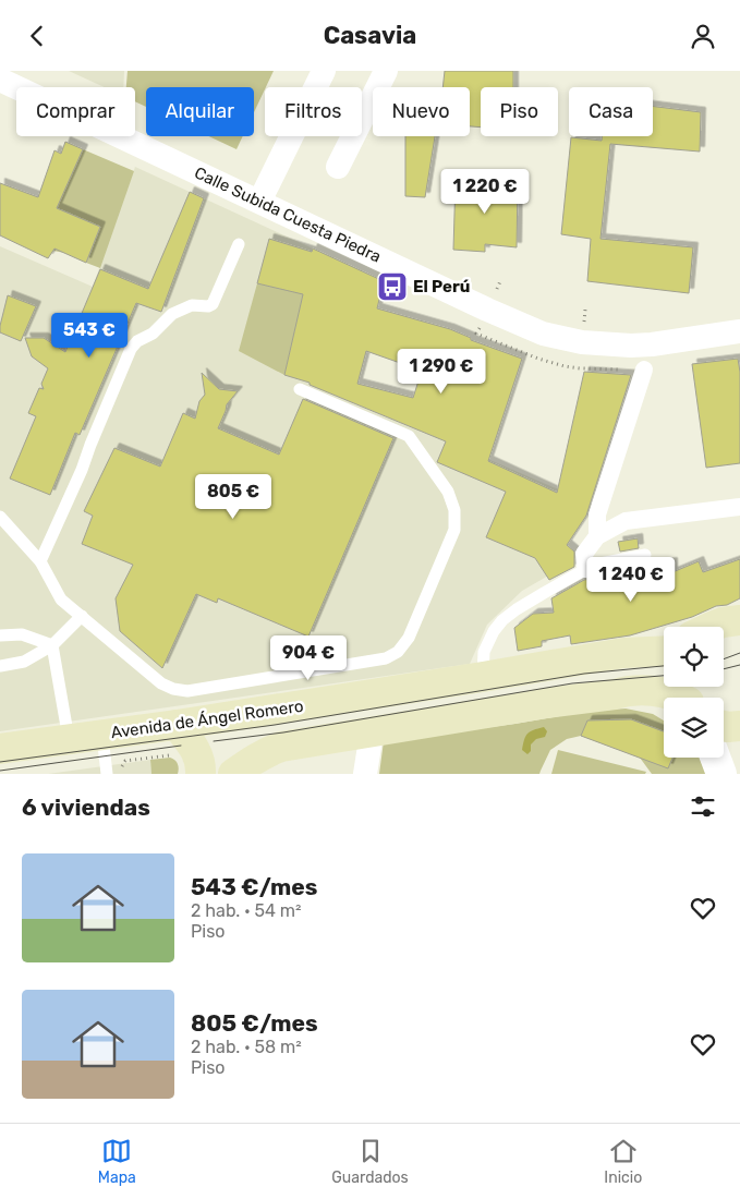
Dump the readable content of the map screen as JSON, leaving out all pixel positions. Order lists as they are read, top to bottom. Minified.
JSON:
{"streets":{"main road":["Avenida de Ángel Romero"],"street":["Calle Subida Cuesta Piedra"]},"places":{"bus stop":["El Perú"]},"page":{"header":"Casavia","chip":["Comprar","Alquilar","Filtros","Nuevo","Piso","Casa"],"price":["1 220 €","543 €","1 290 €","805 €","1 240 €","904 €"],"heading":"6 viviendas","list":[{"name":"543 €/mes","note":"2 hab. · 54 m² · Piso"},{"name":"805 €/mes","note":"2 hab. · 58 m² · Piso"}],"tabs":["Mapa","Guardados","Inicio"]}}
